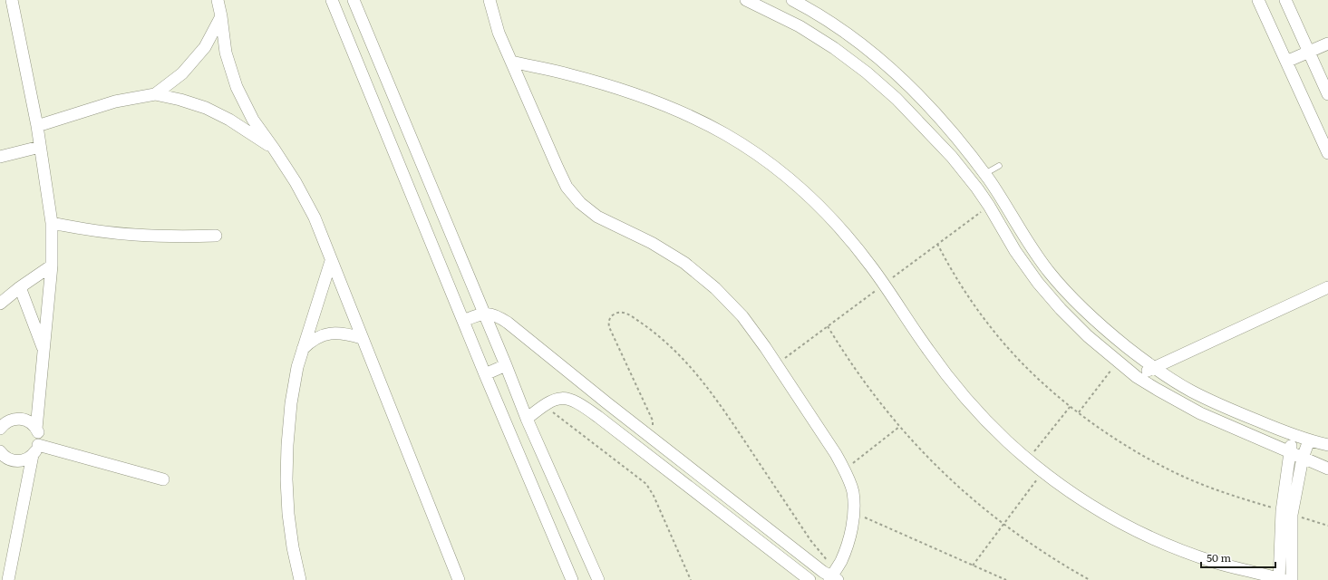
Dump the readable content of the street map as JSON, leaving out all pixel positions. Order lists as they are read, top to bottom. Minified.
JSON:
{"scale_bar":"50 m"}
